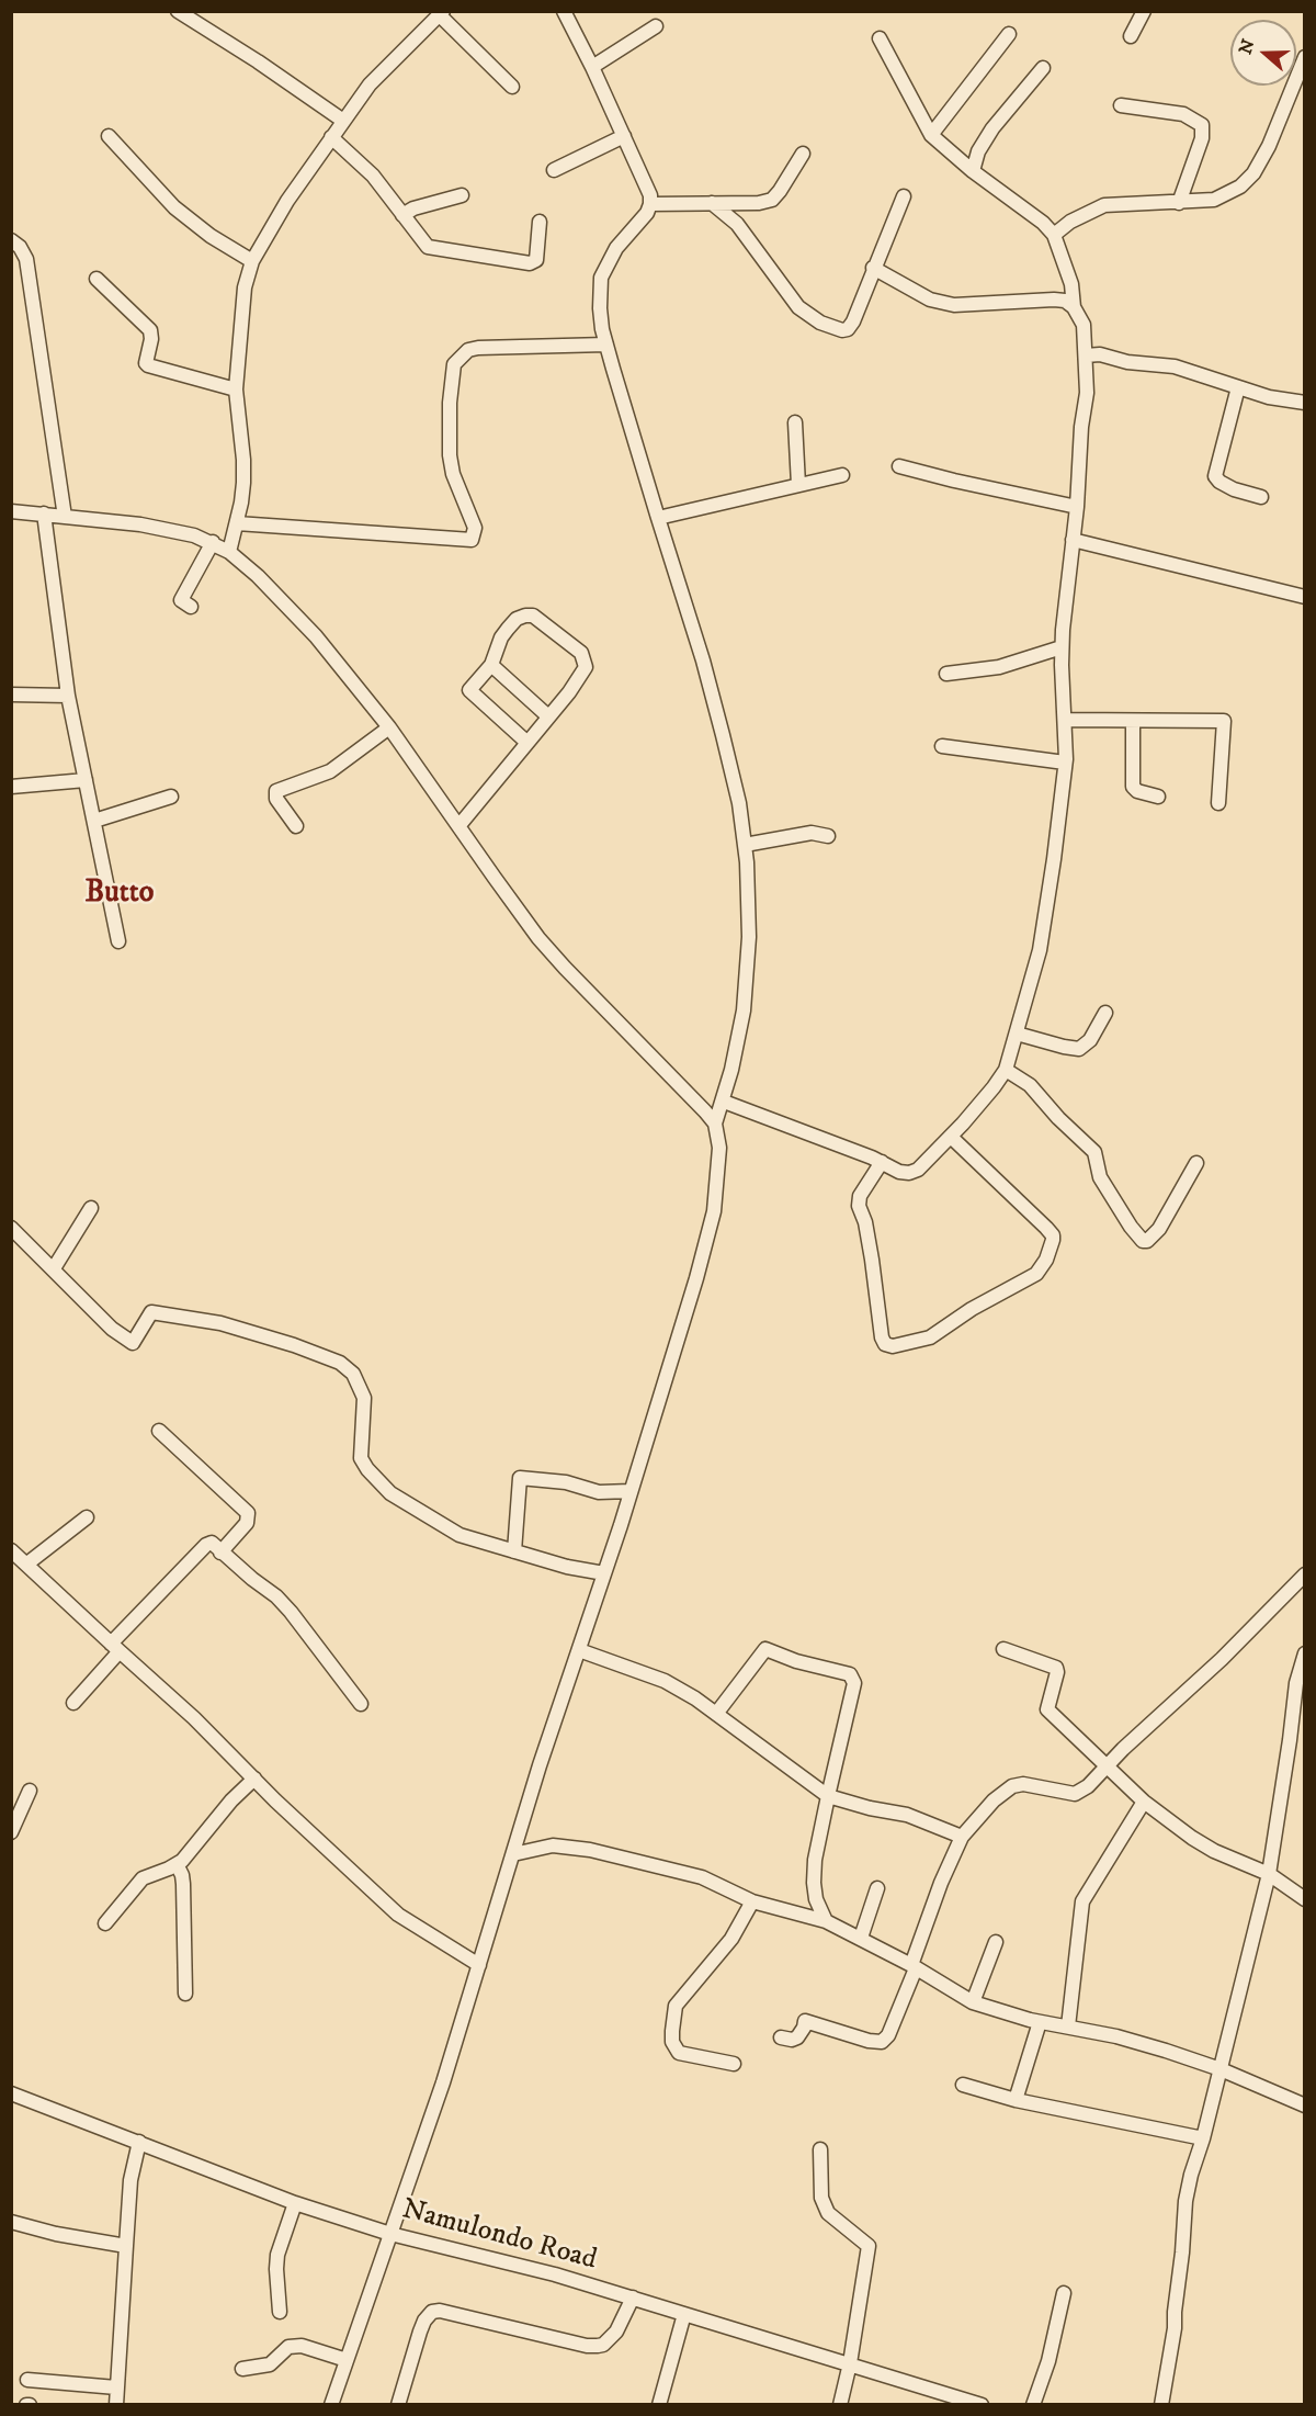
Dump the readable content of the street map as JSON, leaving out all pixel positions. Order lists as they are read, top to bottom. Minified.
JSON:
{"streets":{"street":["Namulondo Road"]},"districts":["Butto"],"north":"left"}
